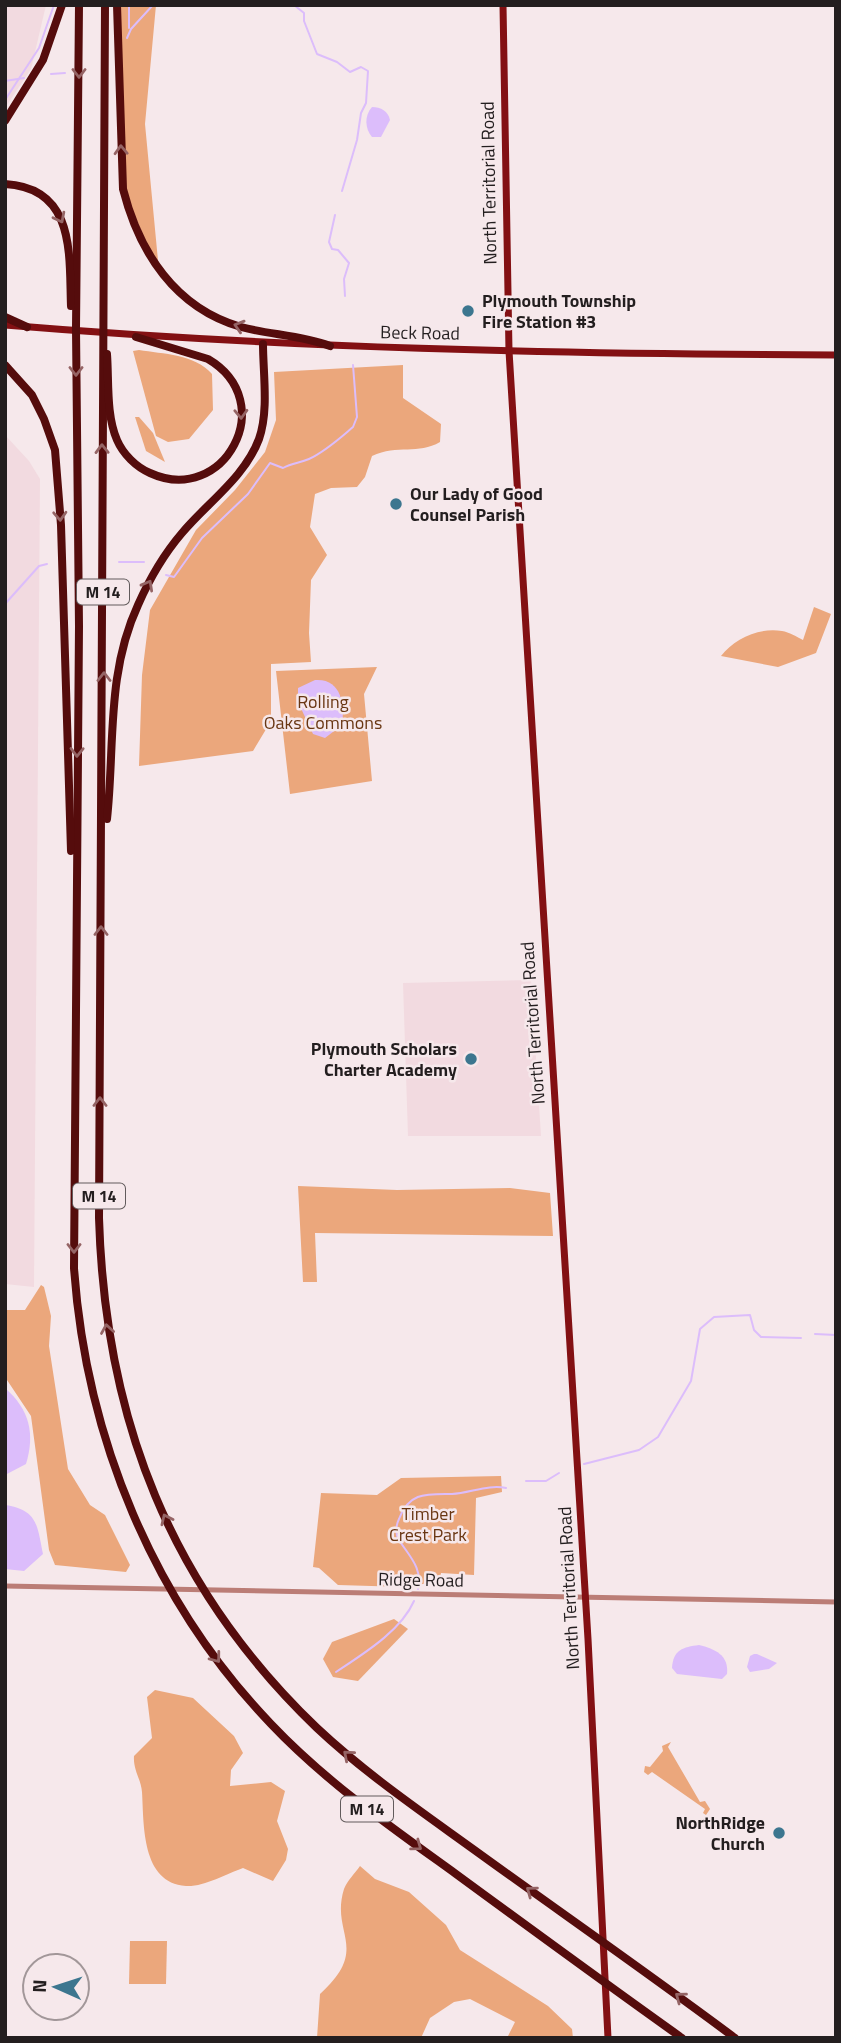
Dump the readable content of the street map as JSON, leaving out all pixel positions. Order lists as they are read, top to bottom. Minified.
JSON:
{"streets":{"highway":["M 14"],"main road":["North Territorial Road","Beck Road"],"street":["Ridge Road"]},"crossings":[["North Territorial Road","Beck Road"],["North Territorial Road","Ridge Road"]],"parks":["Rolling Oaks Commons","Timber Crest Park"],"places":["Plymouth Township Fire Station #3","Our Lady of Good Counsel Parish","Plymouth Scholars Charter Academy","NorthRidge Church"],"north":"left"}
